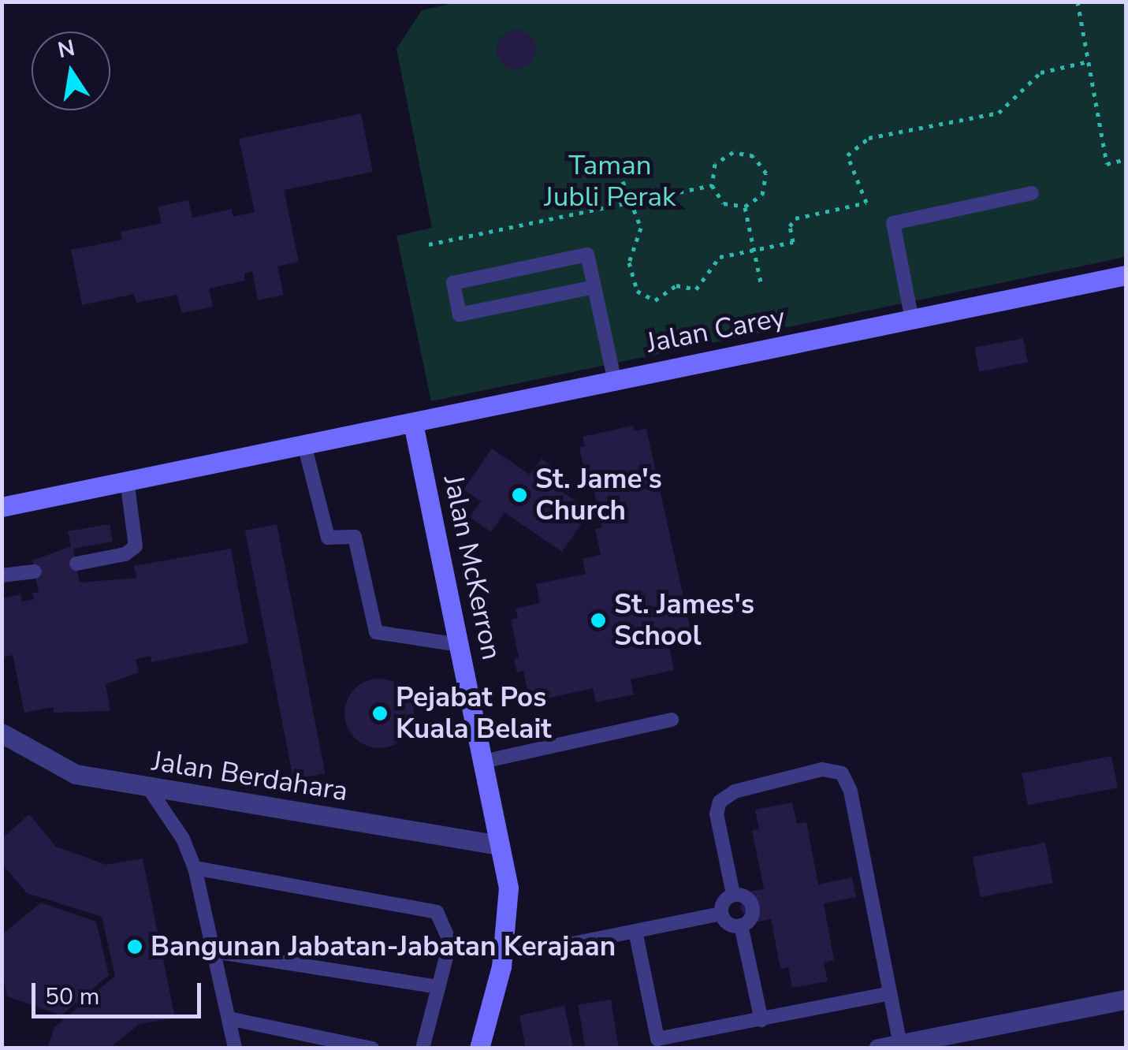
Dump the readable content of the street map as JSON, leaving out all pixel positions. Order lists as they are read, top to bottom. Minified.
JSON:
{"streets":{"main road":["Jalan Carey","Jalan McKerron"],"street":["Jalan Berdahara"]},"crossings":[["Jalan Carey","Jalan McKerron"],["Jalan McKerron","Jalan Berdahara"]],"parks":["Taman Jubli Perak"],"places":["St. Jame's Church","St. James's School","Pejabat Pos Kuala Belait","Bangunan Jabatan-Jabatan Kerajaan"],"scale_bar":"50 m","north":"top"}
